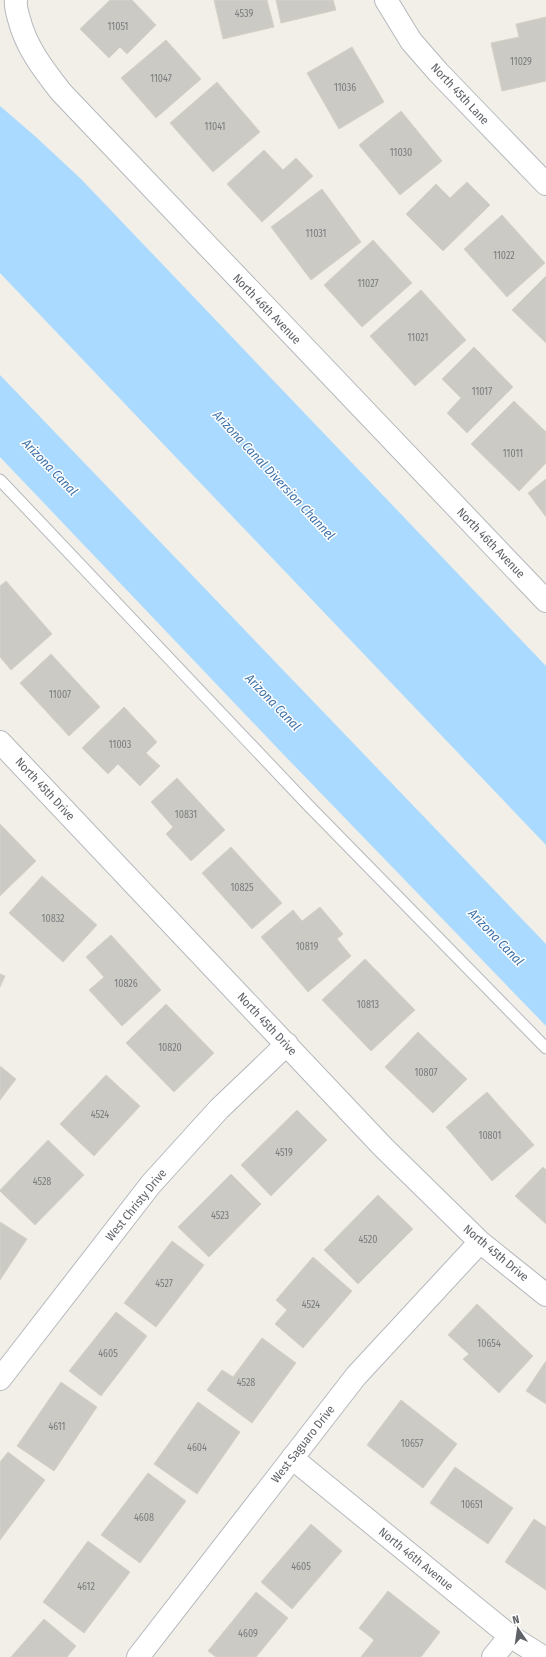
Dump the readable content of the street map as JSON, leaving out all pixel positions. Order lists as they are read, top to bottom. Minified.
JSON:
{"streets":{"street":["North 45th Lane","North 46th Avenue","North 45th Drive","West Christy Drive","West Saguaro Drive"]},"crossings":[["North 46th Avenue","West Saguaro Drive"],["North 45th Drive","West Christy Drive"],["North 45th Drive","West Saguaro Drive"]],"water":["Arizona Canal","Arizona Canal Diversion Channel"],"house_numbers":["4539","11051","11029","11047","11036","11041","11030","11031","11022","11027","11021","11017","11011","11007","11003","10831","10825","10832","10819","10826","10813","10820","10807","4524","10801","4519","4528","4523","4520","4527","4524","10654","4605","4528","4611","10657","4604","10651","4608","4605","4612","4609"],"north":"top"}
